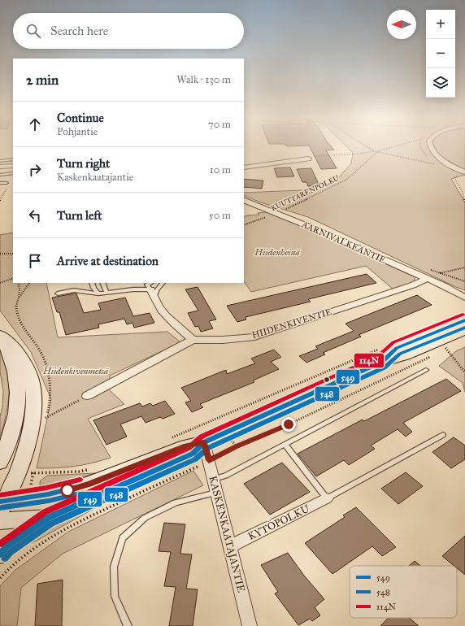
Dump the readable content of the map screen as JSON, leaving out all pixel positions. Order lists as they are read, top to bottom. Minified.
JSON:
{"streets":{"street":["AARNIVALKEANTIE","HIIDENKIVENTIE","KYTÖPOLKU","KASKENKAATAJANTIE"],"path":["KUUTTARENPOLKU"]},"crossings":[["KUUTTARENPOLKU","AARNIVALKEANTIE"],["AARNIVALKEANTIE","HIIDENKIVENTIE"],["KYTÖPOLKU","KASKENKAATAJANTIE"]],"parks":["Hiidenheinä","Hiidenkivenmetsä"],"lines":["transit line 114N","transit line 549","transit line 548"],"legend":["549","548","114N"],"north":"left","page":{"map_buttons":["+","−"],"search":"Search here","heading":["2 min","Walk · 130 m"],"list":[["Continue","Pohjantie","70 m"],["Turn right","Kaskenkaatajantie","10 m"],["Turn left","50 m"],"Arrive at destination"]}}
